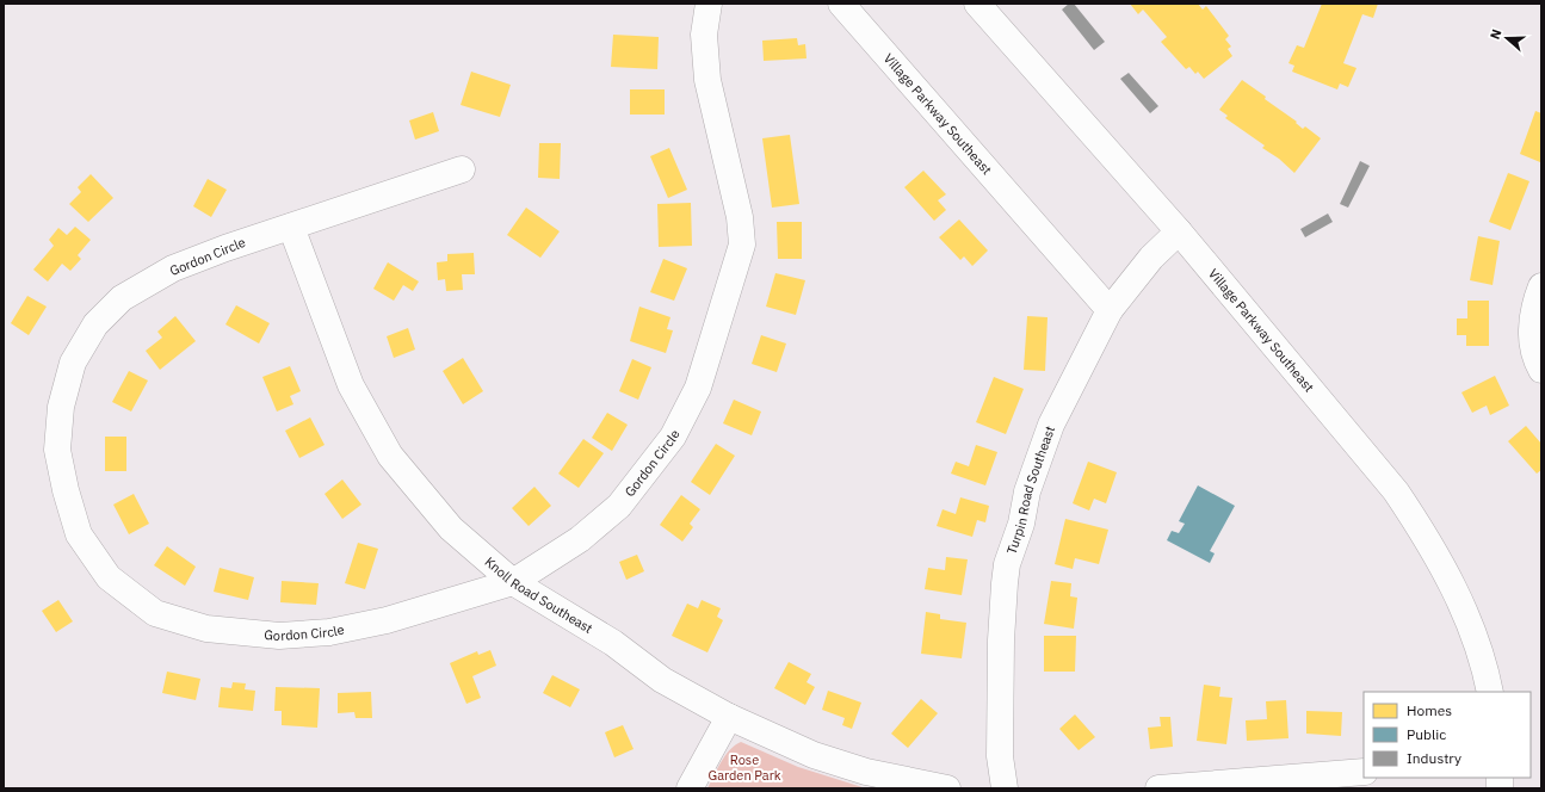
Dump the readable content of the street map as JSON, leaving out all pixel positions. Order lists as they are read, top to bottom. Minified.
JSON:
{"streets":{"street":["Village Parkway Southeast","Gordon Circle","Turpin Road Southeast","Knoll Road Southeast"]},"crossings":[["Village Parkway Southeast","Turpin Road Southeast"],["Gordon Circle","Knoll Road Southeast"]],"parks":["Rose Garden Park"],"legend":["Homes","Public","Industry"],"north":"left"}
